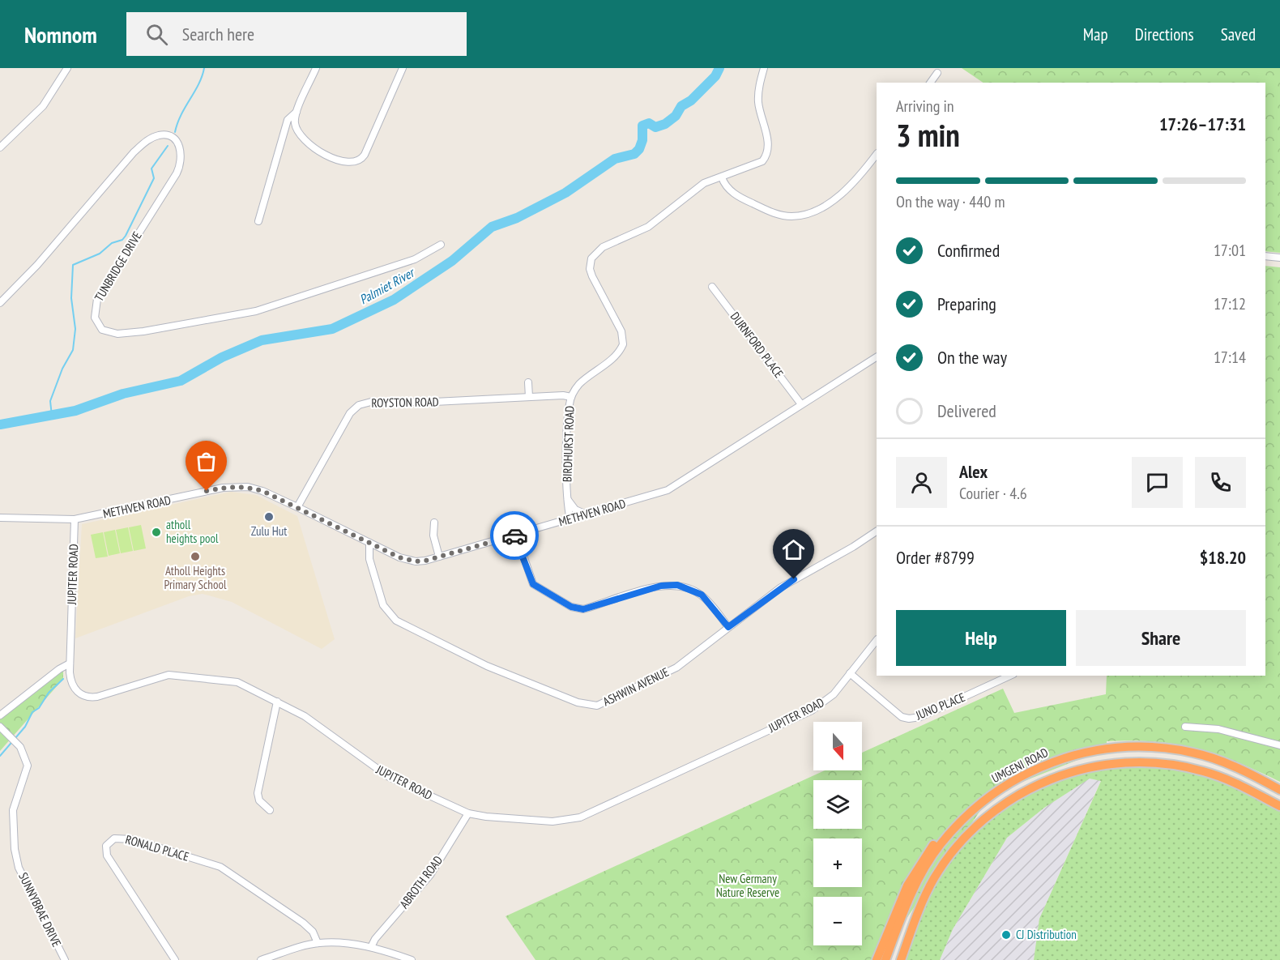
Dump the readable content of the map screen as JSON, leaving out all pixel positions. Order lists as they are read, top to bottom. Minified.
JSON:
{"streets":{"highway":["UMGENI ROAD"],"street":["TUNBRIDGE DRIVE","DURNFORD PLACE","ROYSTON ROAD","BIRDHURST ROAD","METHVEN ROAD","JUPITER ROAD","ASHWIN AVENUE","JUNO PLACE","RONALD PLACE","ABROTH ROAD","SUNNYBRAE DRIVE"]},"crossings":[["DURNFORD PLACE","METHVEN ROAD"],["ROYSTON ROAD","BIRDHURST ROAD"],["ROYSTON ROAD","METHVEN ROAD"],["BIRDHURST ROAD","METHVEN ROAD"],["METHVEN ROAD","JUPITER ROAD"],["METHVEN ROAD","ASHWIN AVENUE"],["JUPITER ROAD","JUNO PLACE"],["JUPITER ROAD","ABROTH ROAD"]],"water":["Palmiet River"],"parks":["New Germany Nature Reserve"],"places":["Zulu Hut","atholl heights pool","Atholl Heights Primary School","CJ Distribution"],"north":"bottom","page":{"header":"Nomnom","search":"Search here","nav":["Map","Directions","Saved"],"heading":["3 min","Arriving in","17:26–17:31"],"panel":["Alex","Courier · 4.6","Order #8799","$18.20"],"bar":"On the way · 440 m","list":[["Confirmed","17:01"],["Preparing","17:12"],["On the way","17:14"],"Delivered"],"buttons":["Help","Share"],"map_buttons":["+","−"]}}
